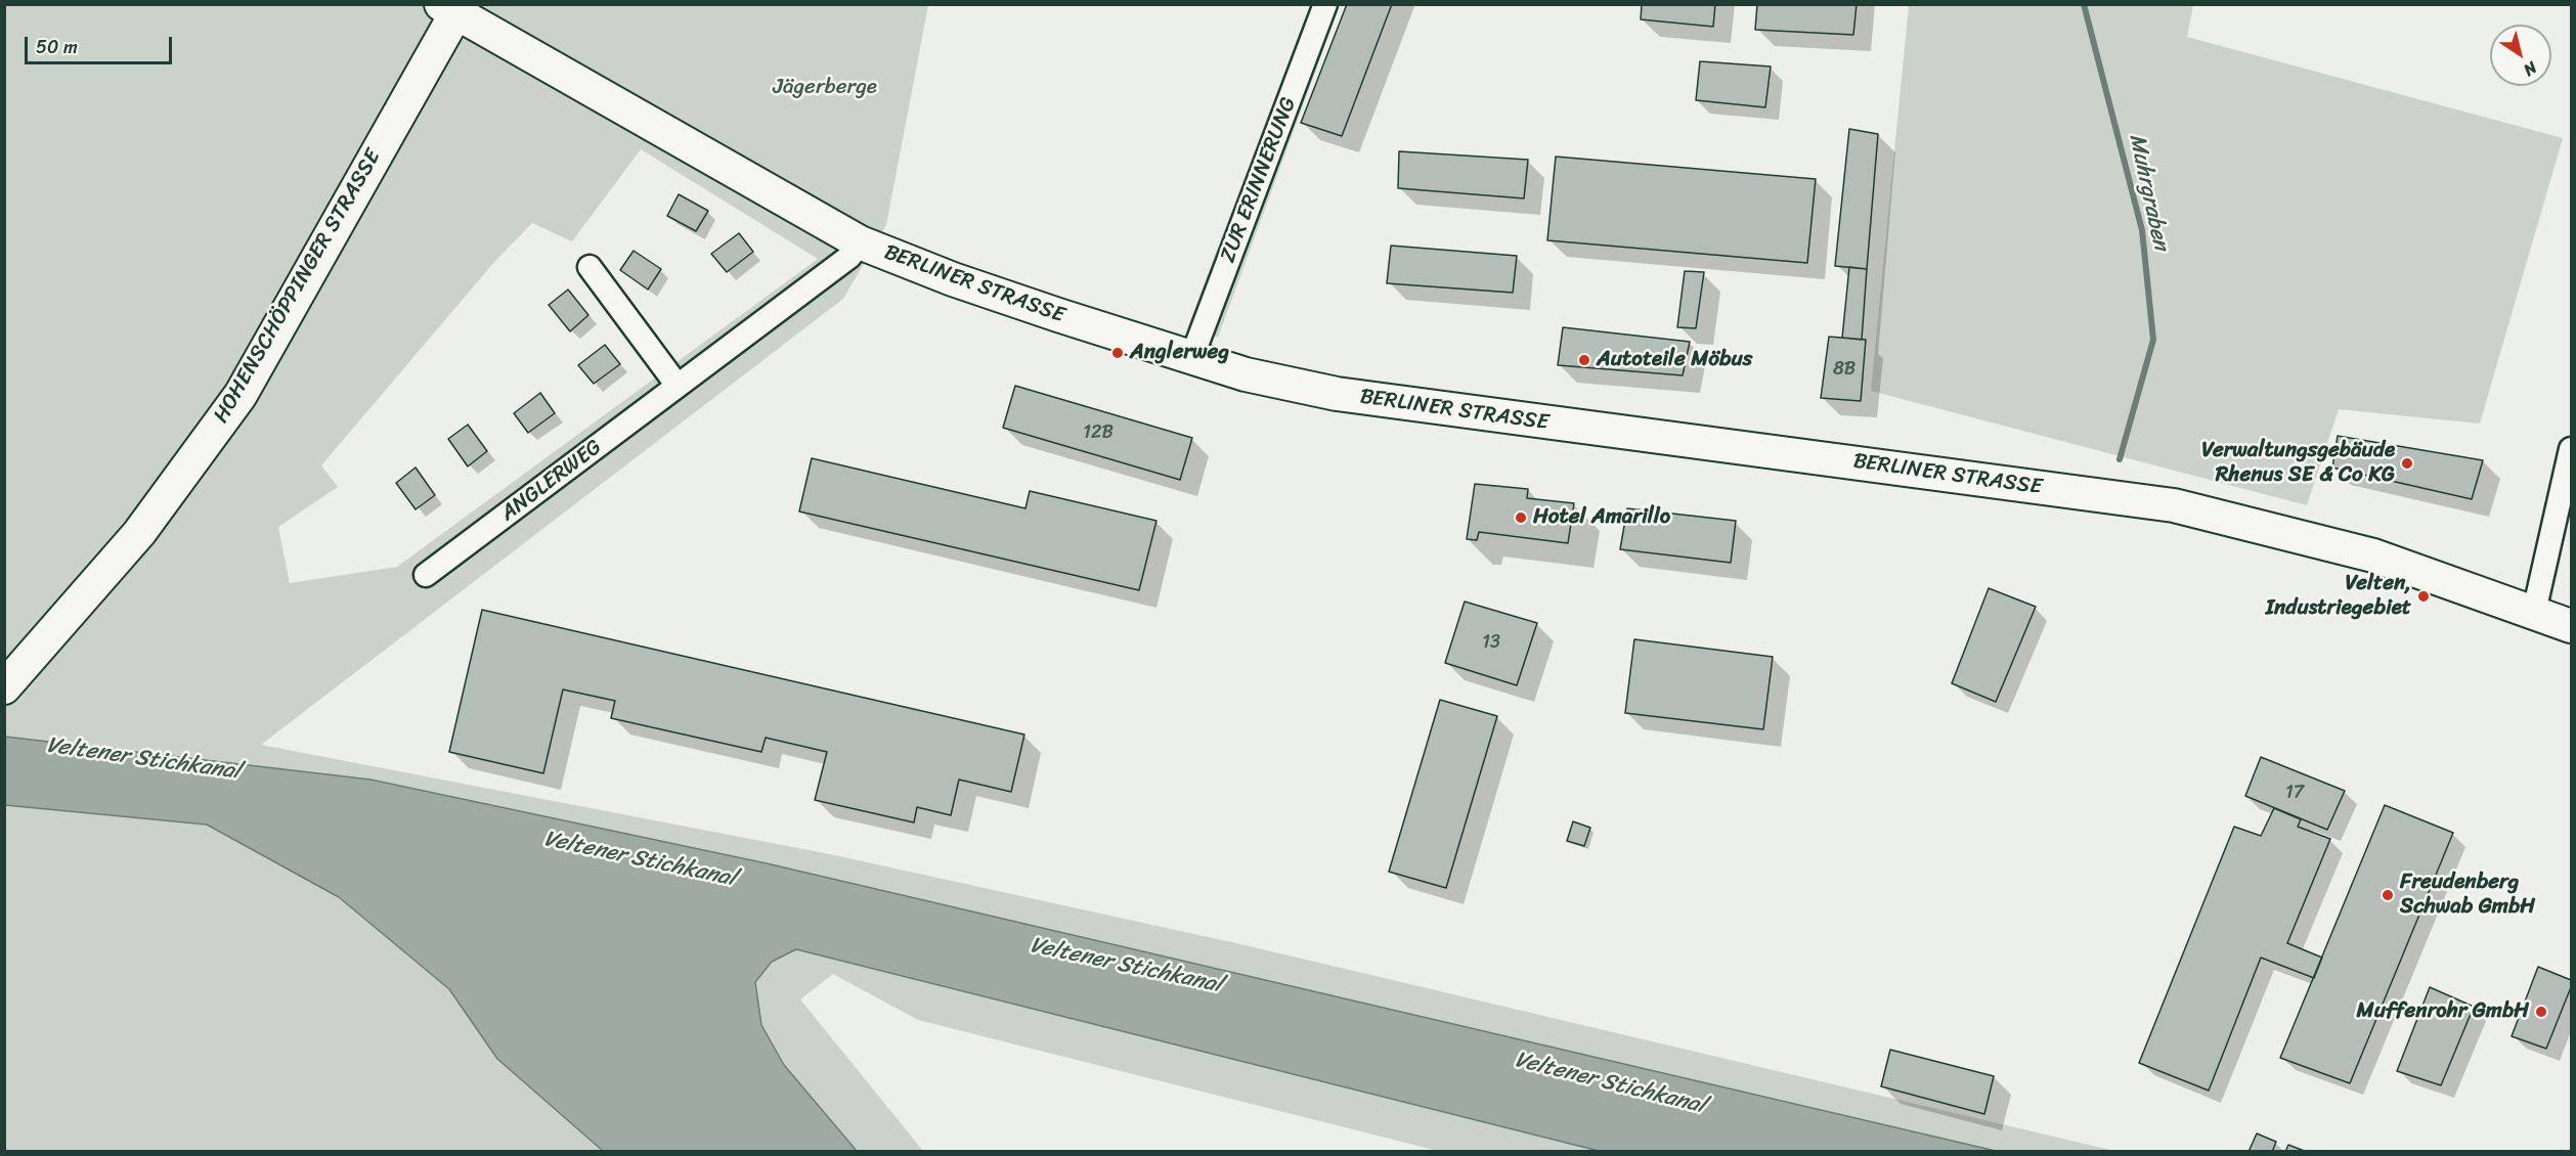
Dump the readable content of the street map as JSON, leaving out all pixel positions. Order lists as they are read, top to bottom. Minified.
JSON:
{"streets":{"main road":["BERLINER STRASSE","HOHENSCHÖPPINGER STRASSE"],"street":["ZUR ERINNERUNG","ANGLERWEG"]},"crossings":[["ZUR ERINNERUNG","BERLINER STRASSE"],["BERLINER STRASSE","HOHENSCHÖPPINGER STRASSE"],["BERLINER STRASSE","ANGLERWEG"]],"water":["Muhrgraben","Veltener Stichkanal"],"parks":["Jägerberge"],"places":["Anglerweg","Autoteile Möbus","Verwaltungsgebäude Rhenus SE & Co KG","Hotel Amarillo","Velten, Industriegebiet","Freudenberg Schwab GmbH","Muffenrohr GmbH"],"house_numbers":["8B","12B","13","17"],"scale_bar":"50 m","north":"bottom right"}
